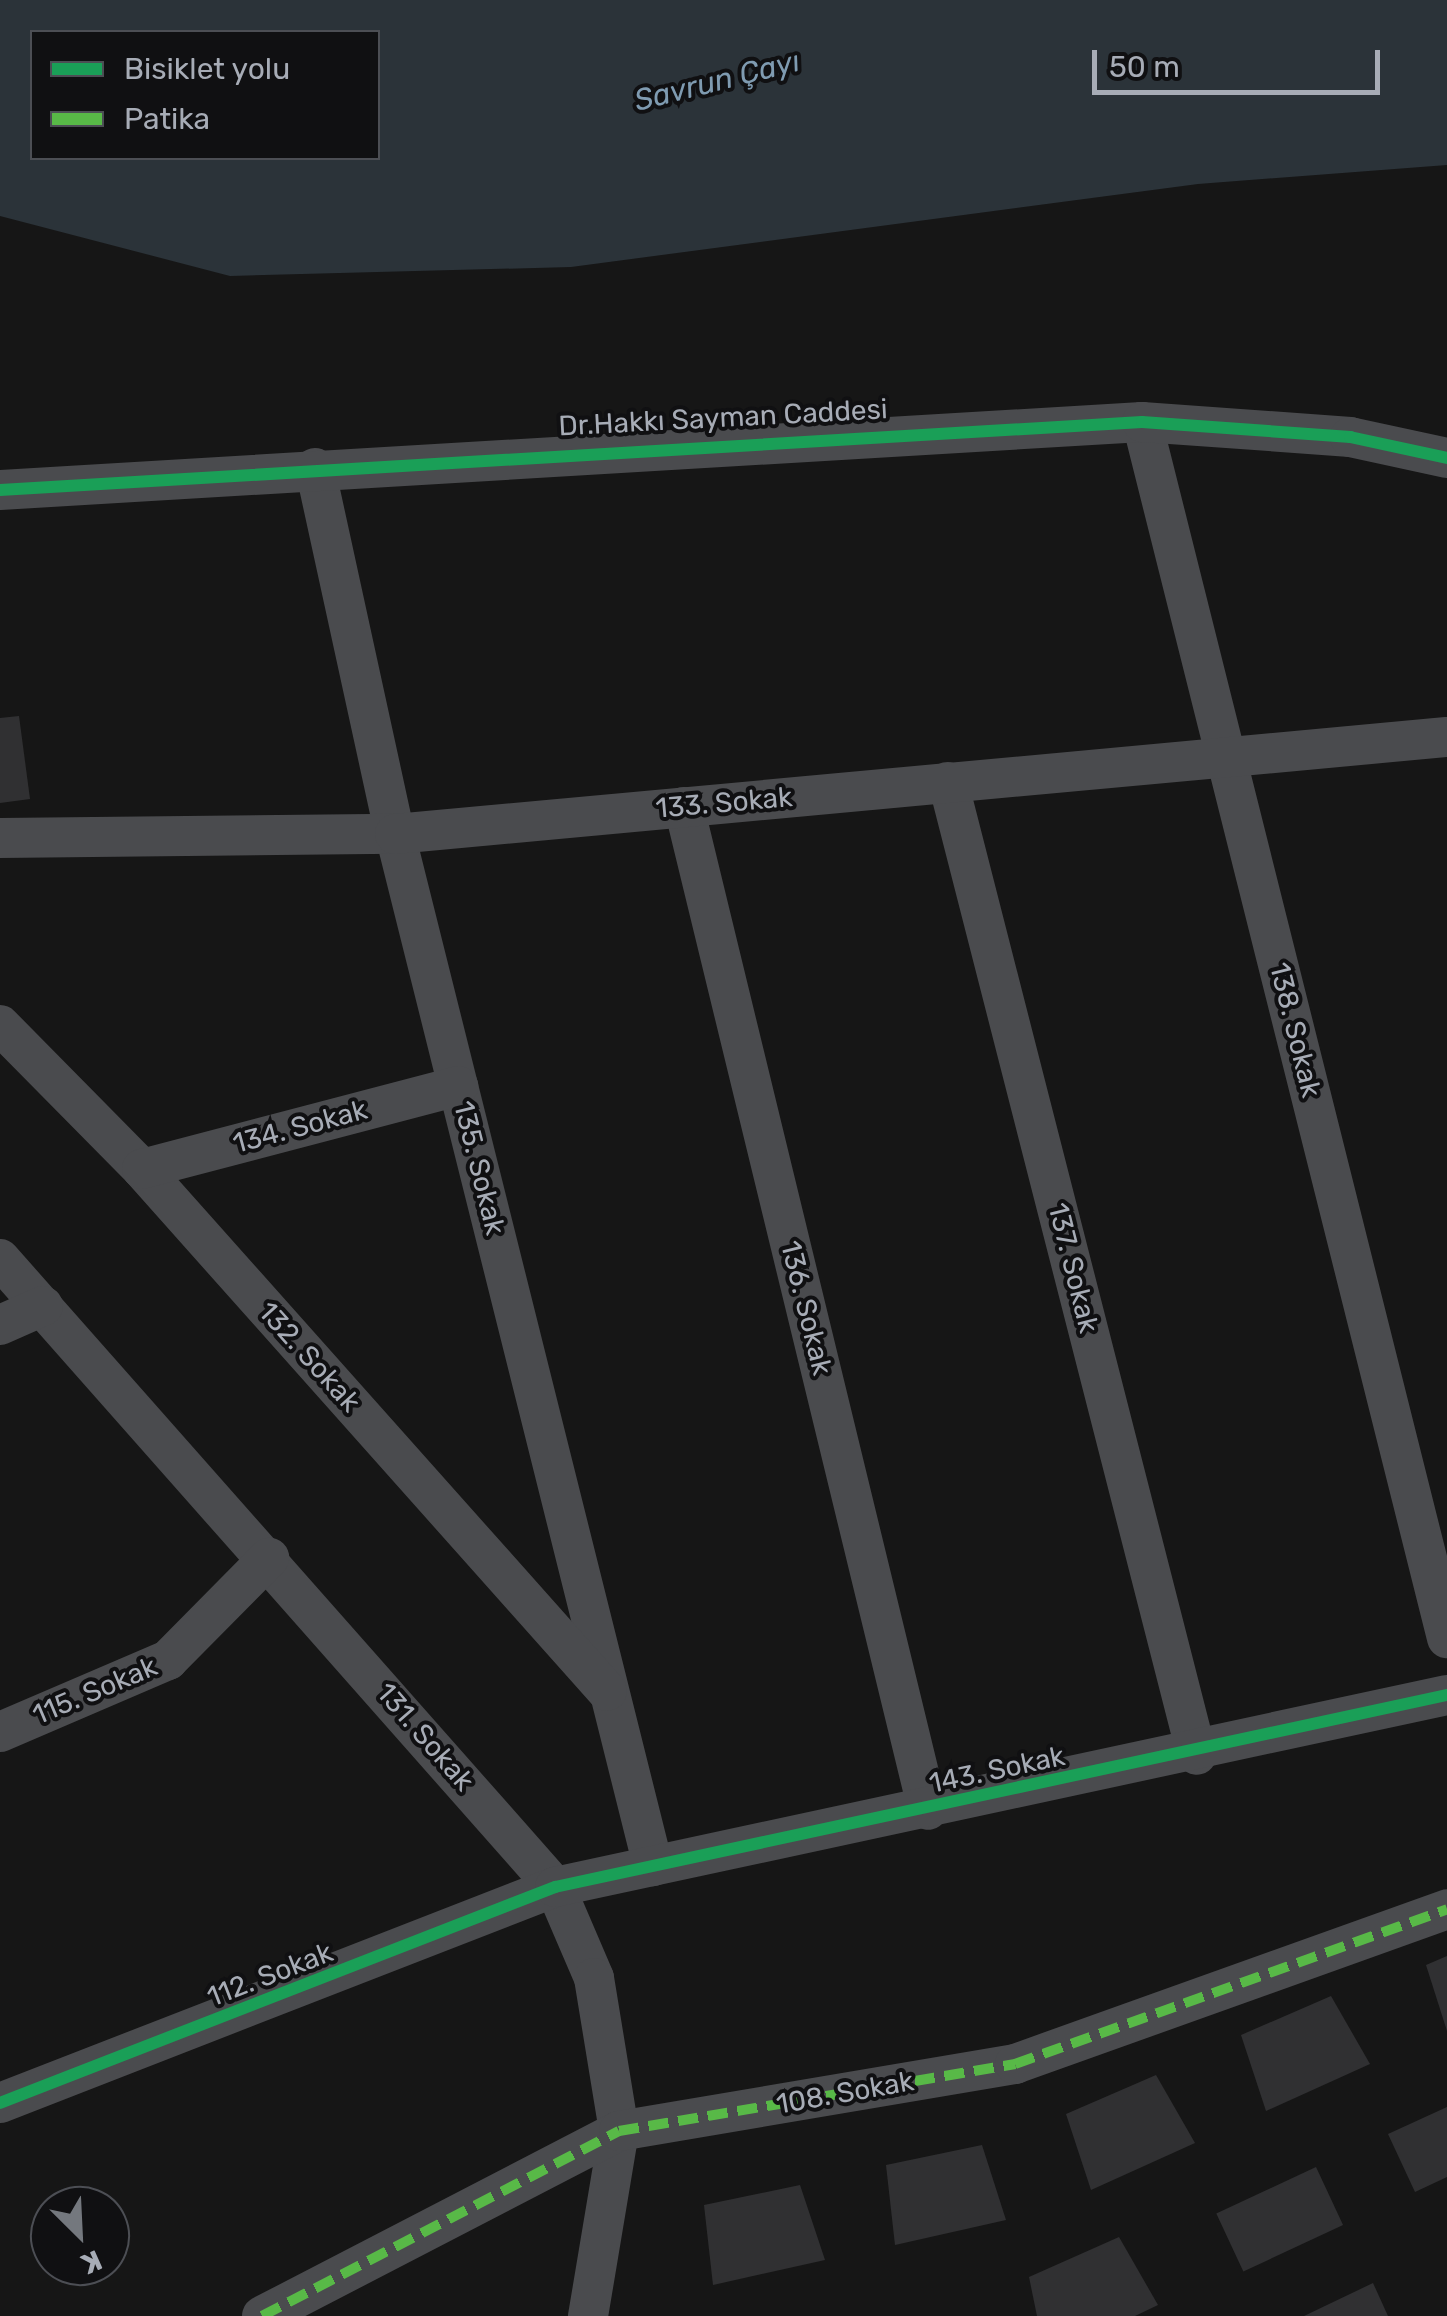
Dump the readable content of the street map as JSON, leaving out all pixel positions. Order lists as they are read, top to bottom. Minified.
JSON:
{"streets":{"street":["Dr.Hakkı Sayman Caddesi","133. Sokak","138. Sokak","134. Sokak","135. Sokak","137. Sokak","136. Sokak","132. Sokak","115. Sokak","131. Sokak","143. Sokak","112. Sokak","108. Sokak"]},"crossings":[["Dr.Hakkı Sayman Caddesi","138. Sokak"],["Dr.Hakkı Sayman Caddesi","135. Sokak"],["133. Sokak","138. Sokak"],["133. Sokak","135. Sokak"],["133. Sokak","137. Sokak"],["133. Sokak","136. Sokak"],["134. Sokak","135. Sokak"],["134. Sokak","132. Sokak"],["135. Sokak","132. Sokak"],["135. Sokak","143. Sokak"],["137. Sokak","143. Sokak"],["136. Sokak","143. Sokak"],["115. Sokak","131. Sokak"],["131. Sokak","143. Sokak"],["131. Sokak","112. Sokak"],["131. Sokak","108. Sokak"],["143. Sokak","112. Sokak"]],"water":["Savrun Çayı"],"legend":["Bisiklet yolu","Patika"],"scale_bar":"50 m","north":"bottom right"}
